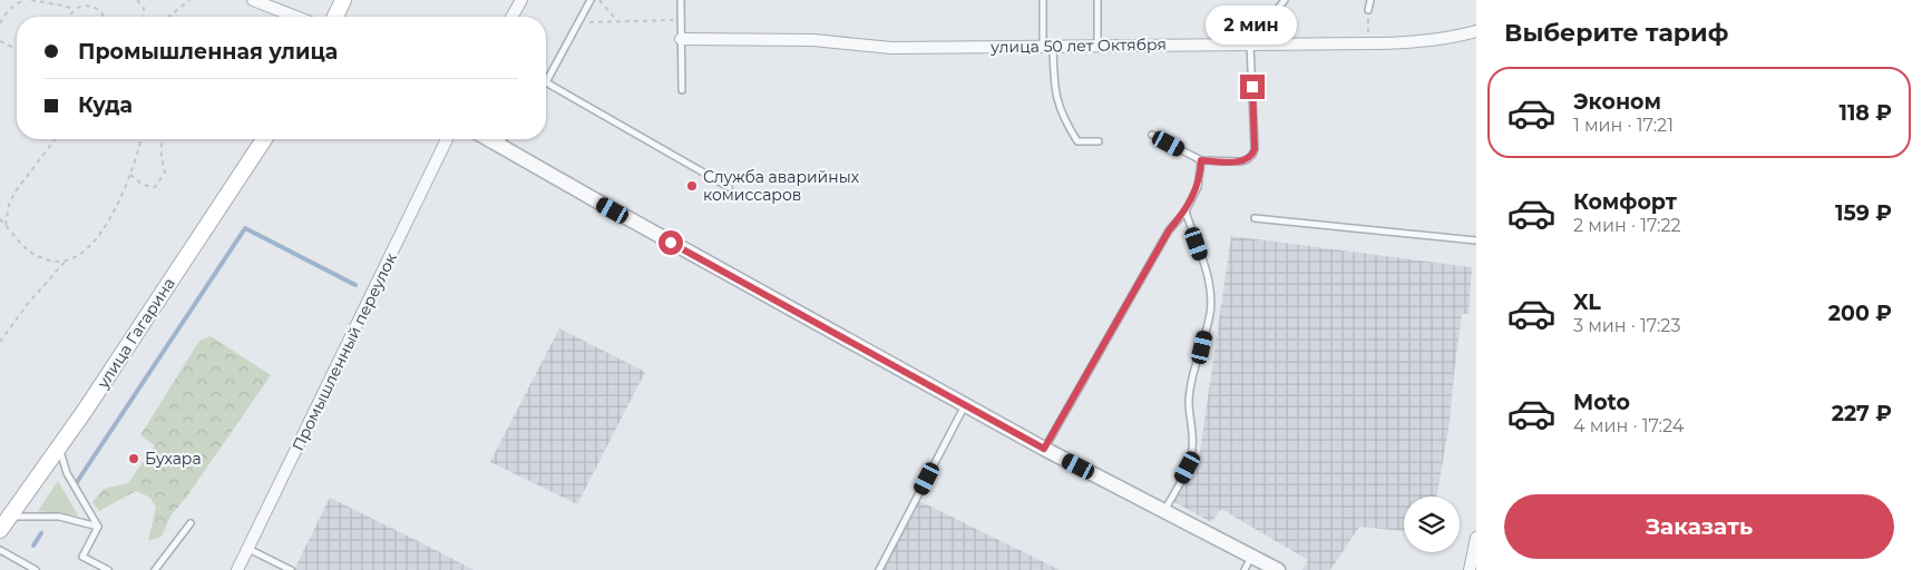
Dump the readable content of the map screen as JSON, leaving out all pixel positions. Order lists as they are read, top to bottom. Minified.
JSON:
{"streets":{"main road":["улица Гагарина"],"street":["улица 50 лет Октября","Промышленный переулок"]},"places":["Служба аварийных комиссаров","Бухара"],"page":{"heading":"Выберите тариф","bubble":"2 мин","banner":["Промышленная улица","Куда"],"list":[{"name":"Эконом","note":"1 мин · 17:21","value":"118 ₽"},{"name":"Комфорт","note":"2 мин · 17:22","value":"159 ₽"},{"name":"XL","note":"3 мин · 17:23","value":"200 ₽"},{"name":"Moto","note":"4 мин · 17:24","value":"227 ₽"}],"buttons":"Заказать"}}
